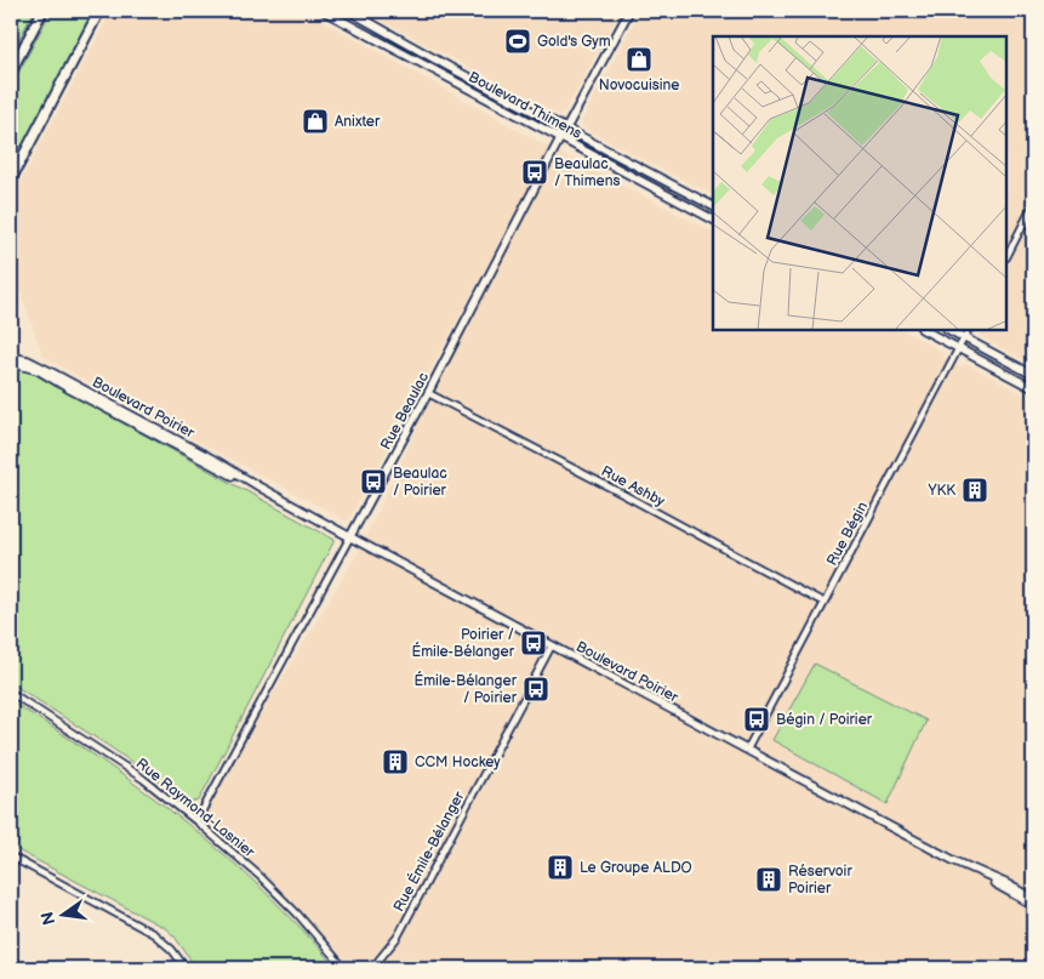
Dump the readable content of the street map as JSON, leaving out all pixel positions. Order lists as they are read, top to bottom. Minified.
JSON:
{"streets":{"street":["Boulevard Thimens","Boulevard Poirier","Rue Beaulac","Rue Ashby","Rue Bégin","Rue Raymond-Lasnier","Rue Émile-Bélanger"]},"crossings":[["Boulevard Thimens","Rue Beaulac"],["Boulevard Poirier","Rue Beaulac"],["Boulevard Poirier","Rue Bégin"],["Boulevard Poirier","Rue Émile-Bélanger"],["Rue Beaulac","Rue Ashby"],["Rue Beaulac","Rue Raymond-Lasnier"],["Rue Ashby","Rue Bégin"]],"places":{"sports":["Gold's Gym"],"shop":["Novocuisine","Anixter"],"bus stop":["Beaulac / Thimens","Beaulac / Poirier","Poirier / Émile-Bélanger","Émile-Bélanger / Poirier","Bégin / Poirier"],"building":["YKK","CCM Hockey","Le Groupe ALDO","Réservoir Poirier"]},"north":"left"}
